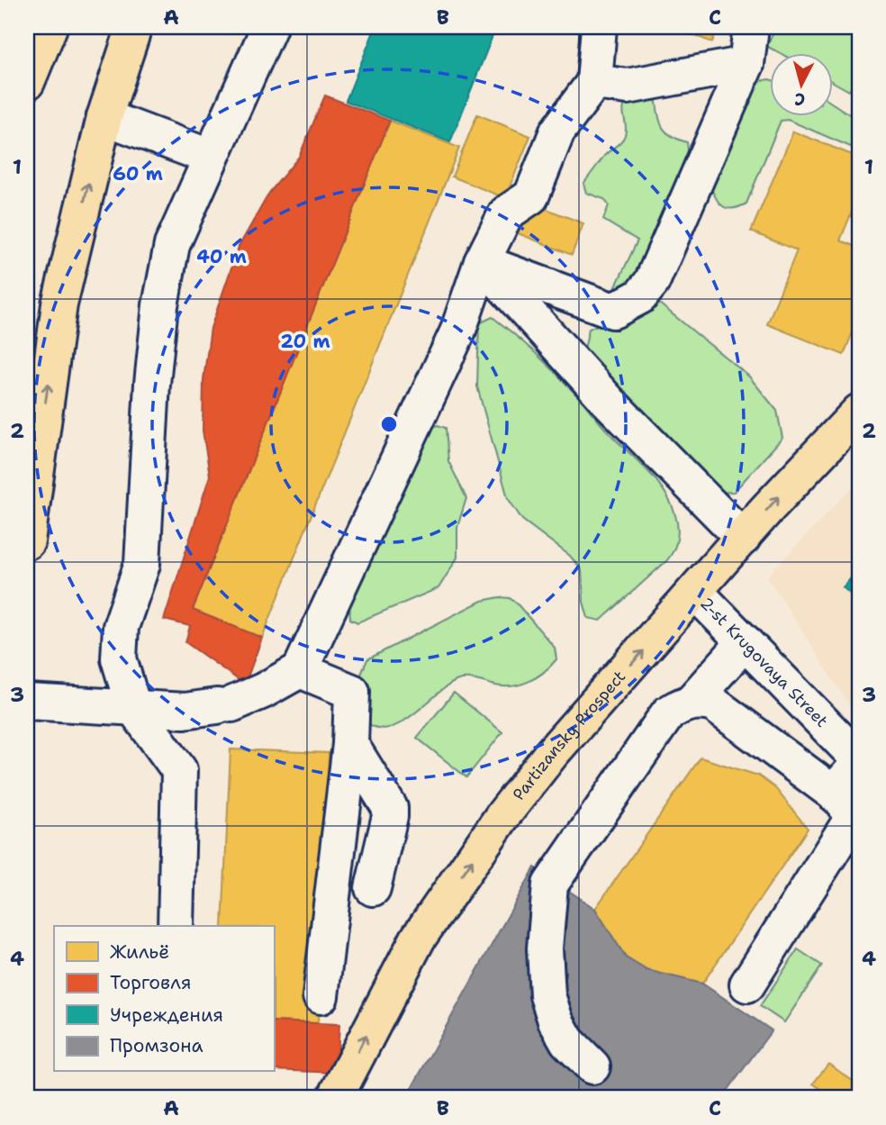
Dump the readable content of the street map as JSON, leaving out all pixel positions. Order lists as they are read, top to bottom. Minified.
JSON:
{"streets":{"main road":["Partizansky Prospect"],"street":["2-st Krugovaya Street"]},"crossings":[["2-st Krugovaya Street","Partizansky Prospect"]],"one_way":["Partizansky Prospect"],"legend":["Жильё","Торговля","Учреждения","Промзона"],"north":"bottom","grid":{"columns":["A","B","C"],"rows":["1","2","3","4"]},"rings":["60 m","40 m","20 m"]}
